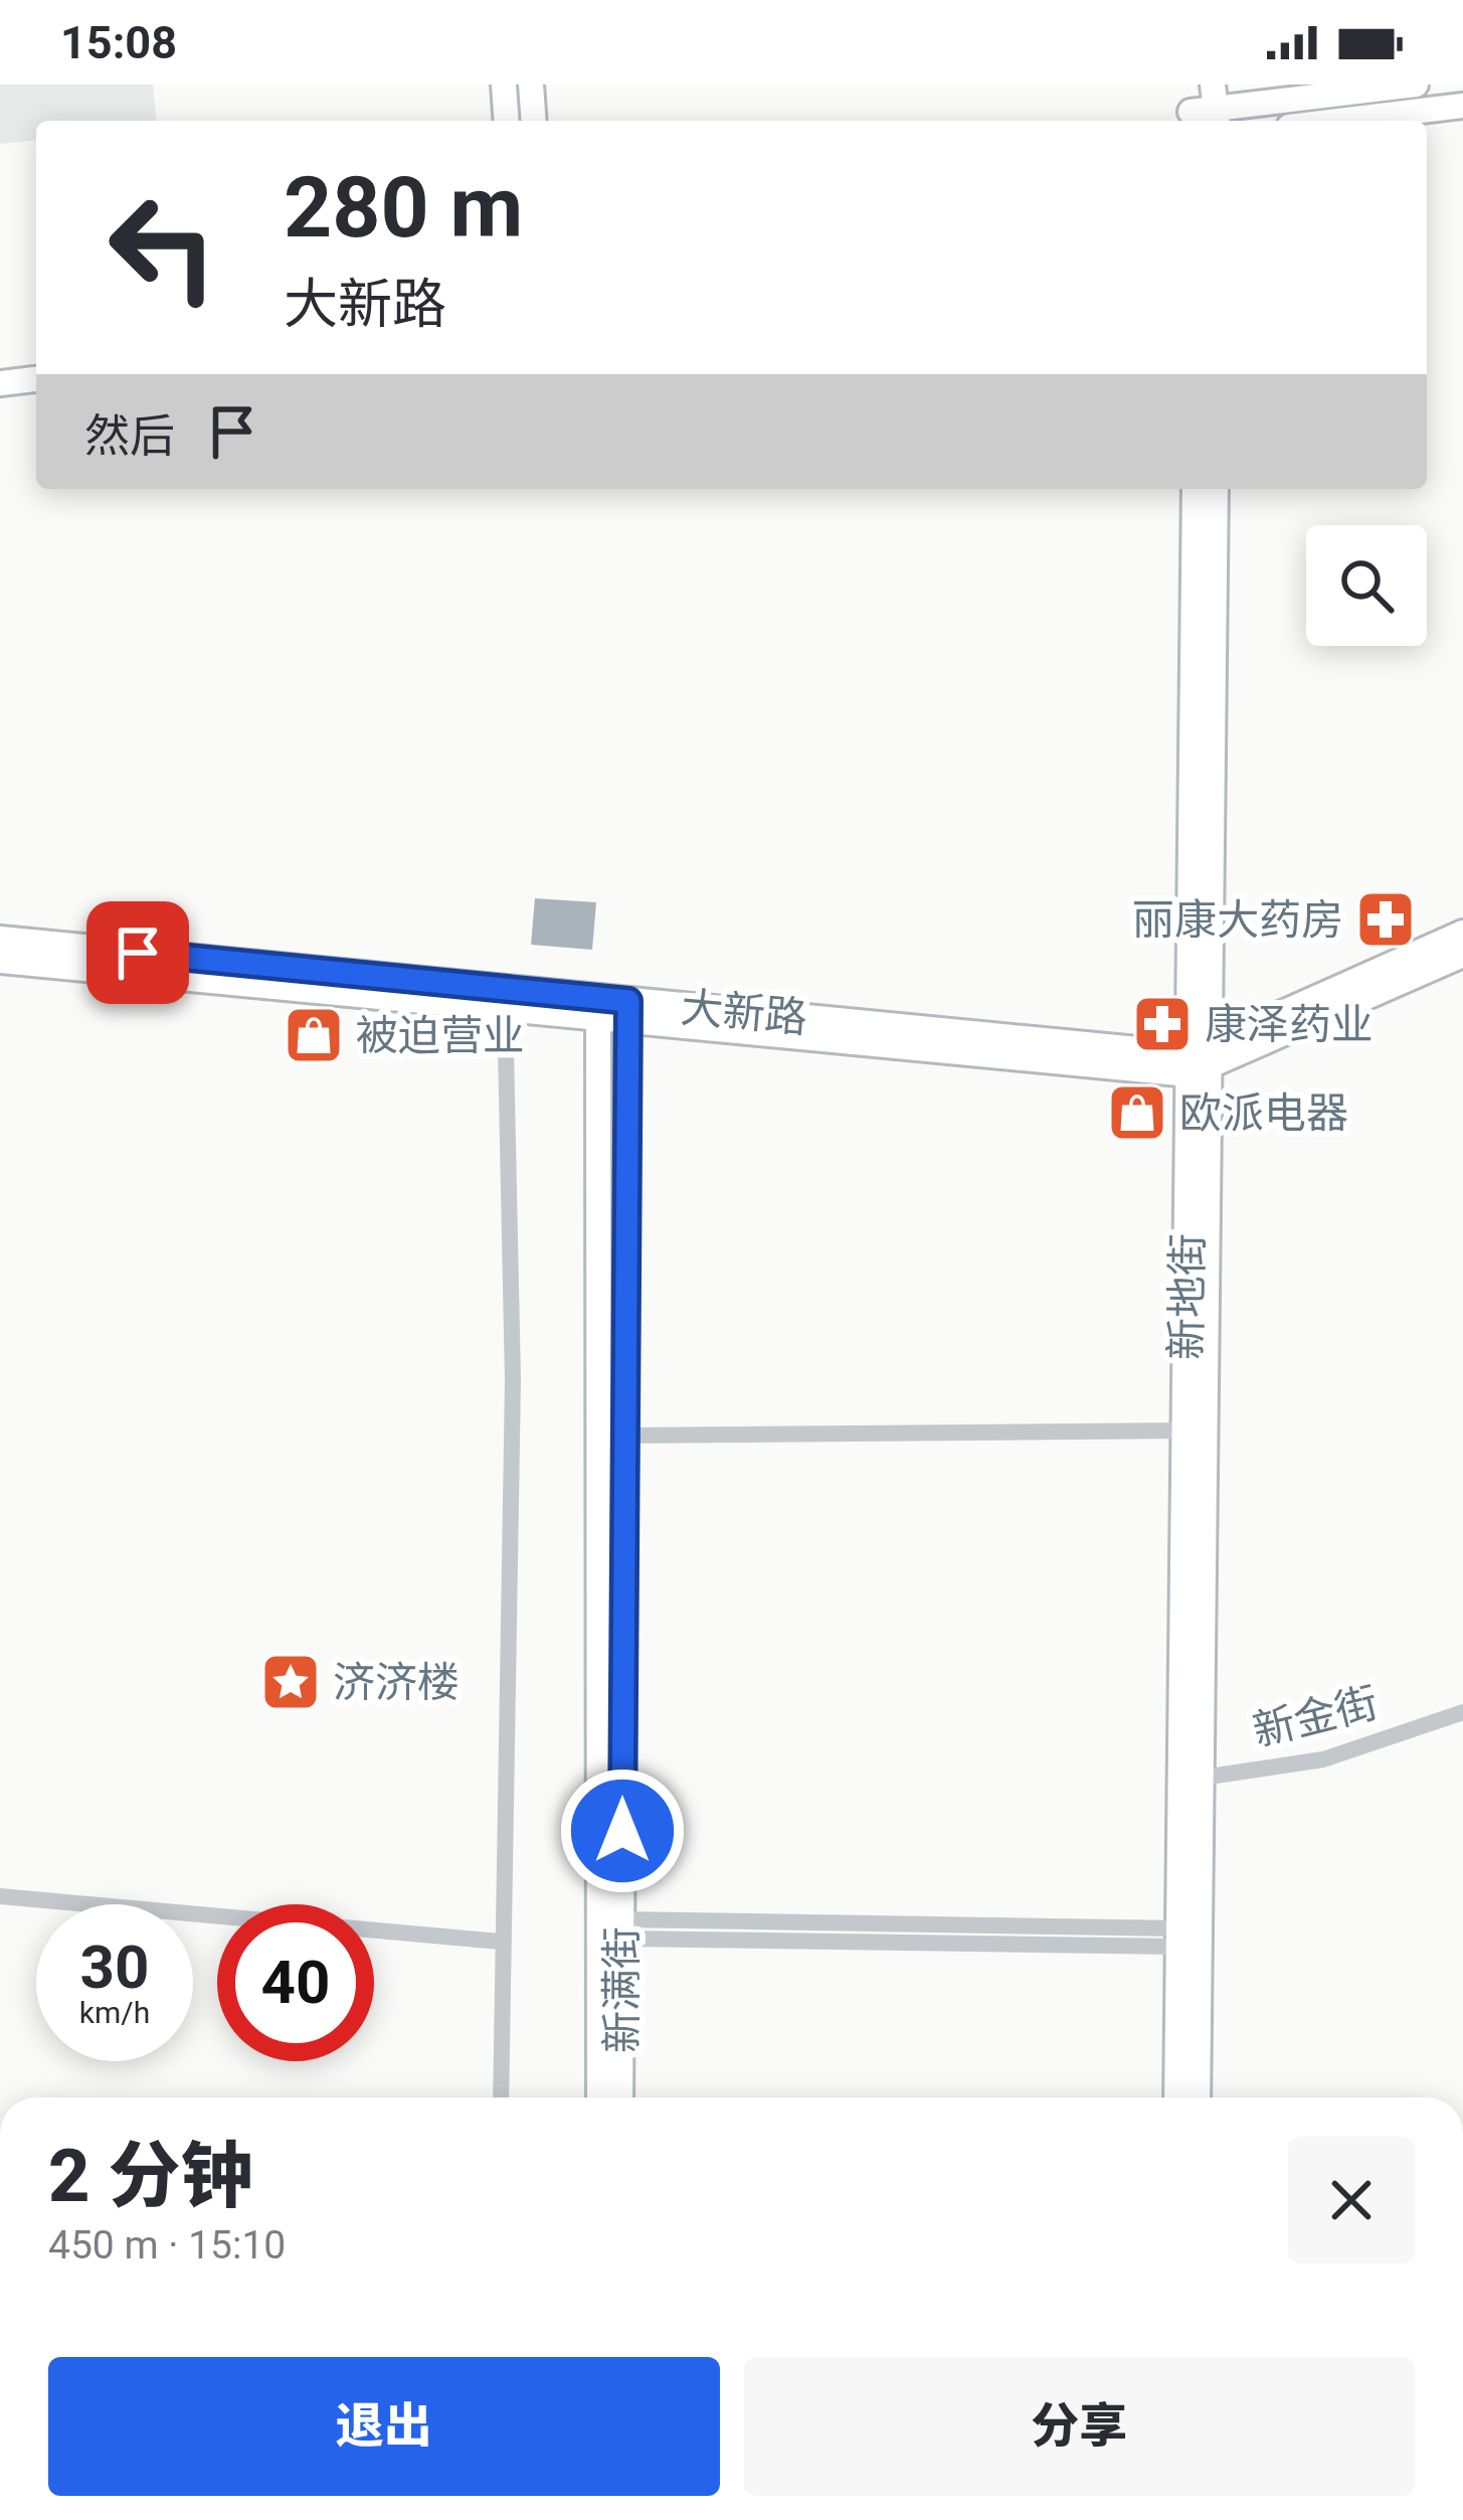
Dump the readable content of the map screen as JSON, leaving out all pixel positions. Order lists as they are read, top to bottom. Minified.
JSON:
{"streets":{"street":["大新路","新地街","新金街","新满街"]},"crossings":[["大新路","新地街"],["大新路","新满街"],["新地街","新金街"]],"places":{"pharmacy":["丽康大药房","康泽药业"],"shop":["被迫营业","欧派电器"],"place":["济济楼"]},"page":{"status":"15:08","turn":["280 m","大新路"],"then":"然后","speed":"30 km/h","limit":"40","heading":["2 分钟","450 m · 15:10"],"buttons":["退出","分享"]}}
